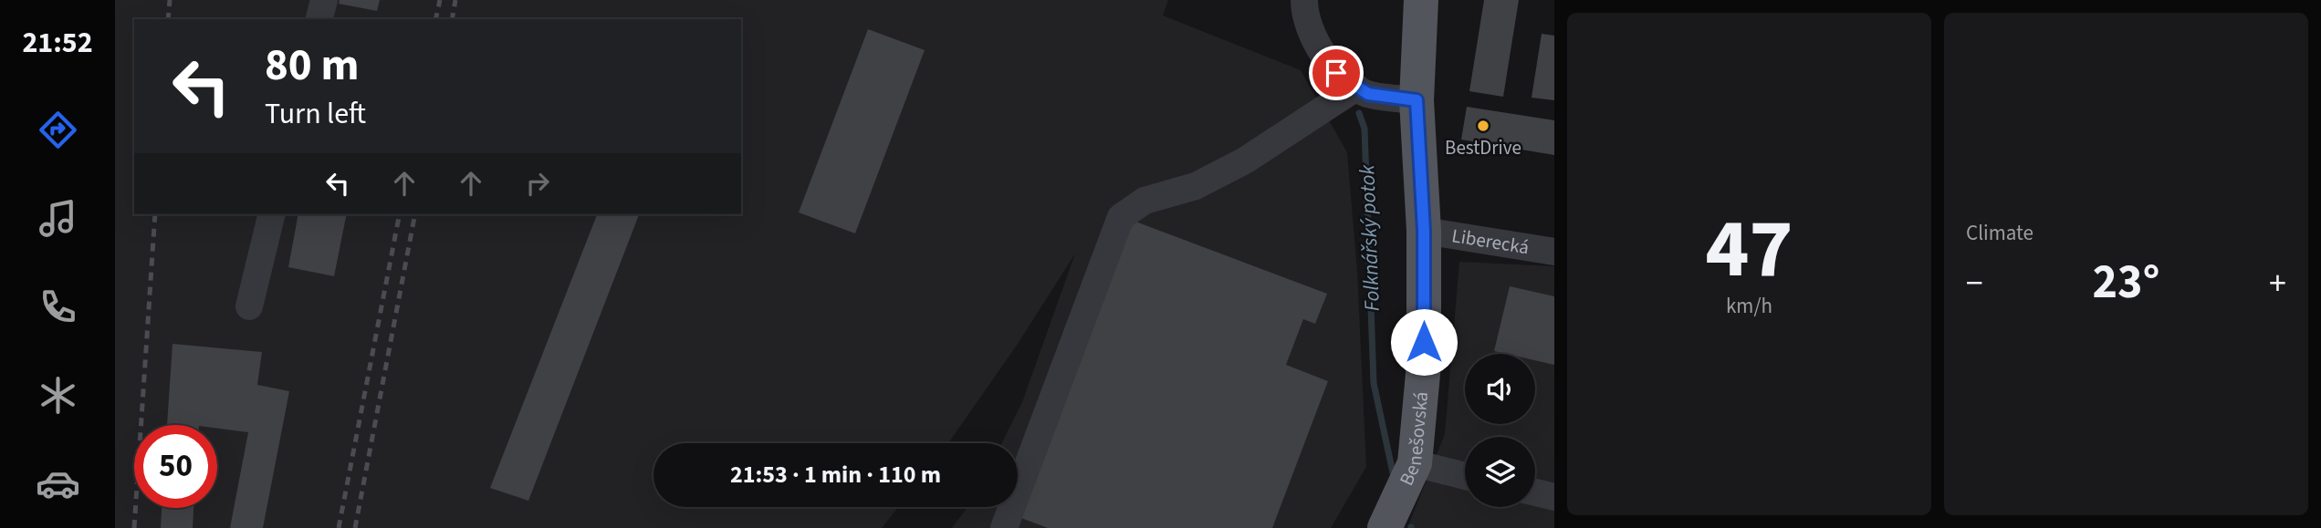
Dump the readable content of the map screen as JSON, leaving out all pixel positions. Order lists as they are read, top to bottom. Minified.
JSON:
{"streets":{"main road":["Benešovská"],"street":["Liberecká"]},"crossings":[["Liberecká","Benešovská"]],"water":["Folknářský potok"],"places":["BestDrive"],"page":{"tabs":"21:52","tile":[["47","km/h"],"Climate"],"turn":["80 m","Turn left"],"heat":["−","23°","+"],"limit":"50","trip":"21:53 · 1 min · 110 m"}}
